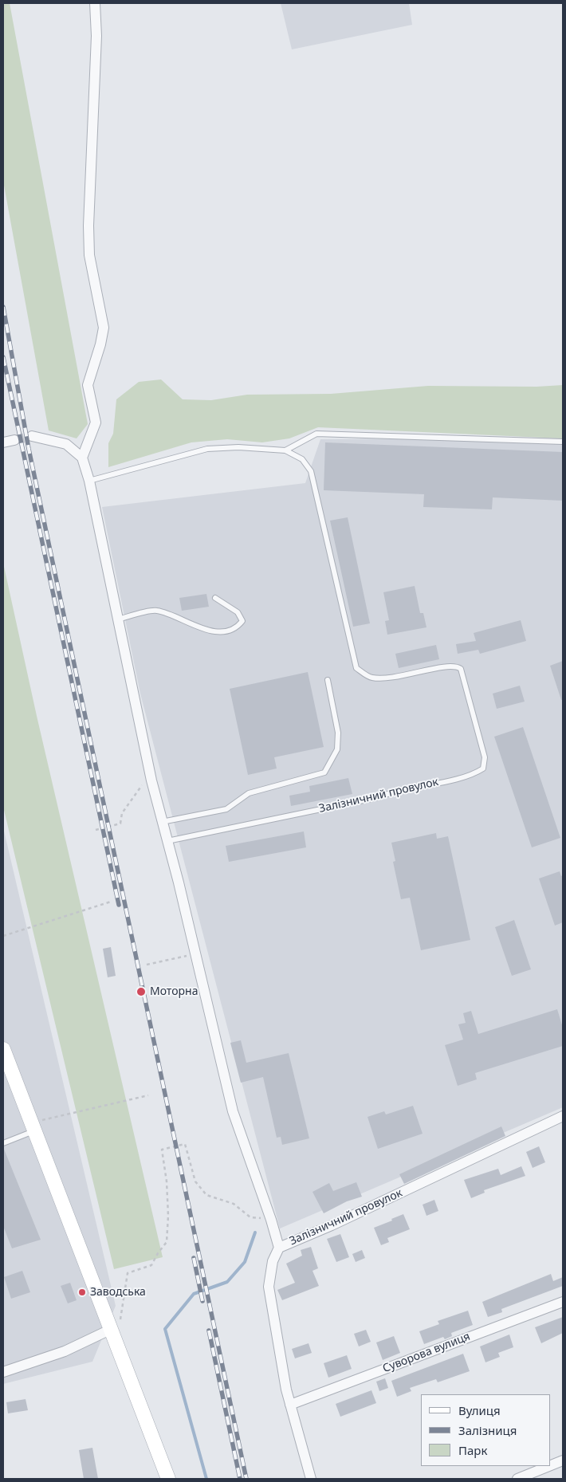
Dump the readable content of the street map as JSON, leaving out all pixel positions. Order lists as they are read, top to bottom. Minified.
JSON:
{"streets":{"street":["Залізничний провулок","Суворова вулиця"]},"crossings":[["Залізничний провулок","Суворова вулиця"]],"places":["Моторна","Заводська"],"legend":["Вулиця","Залізниця","Парк"]}
